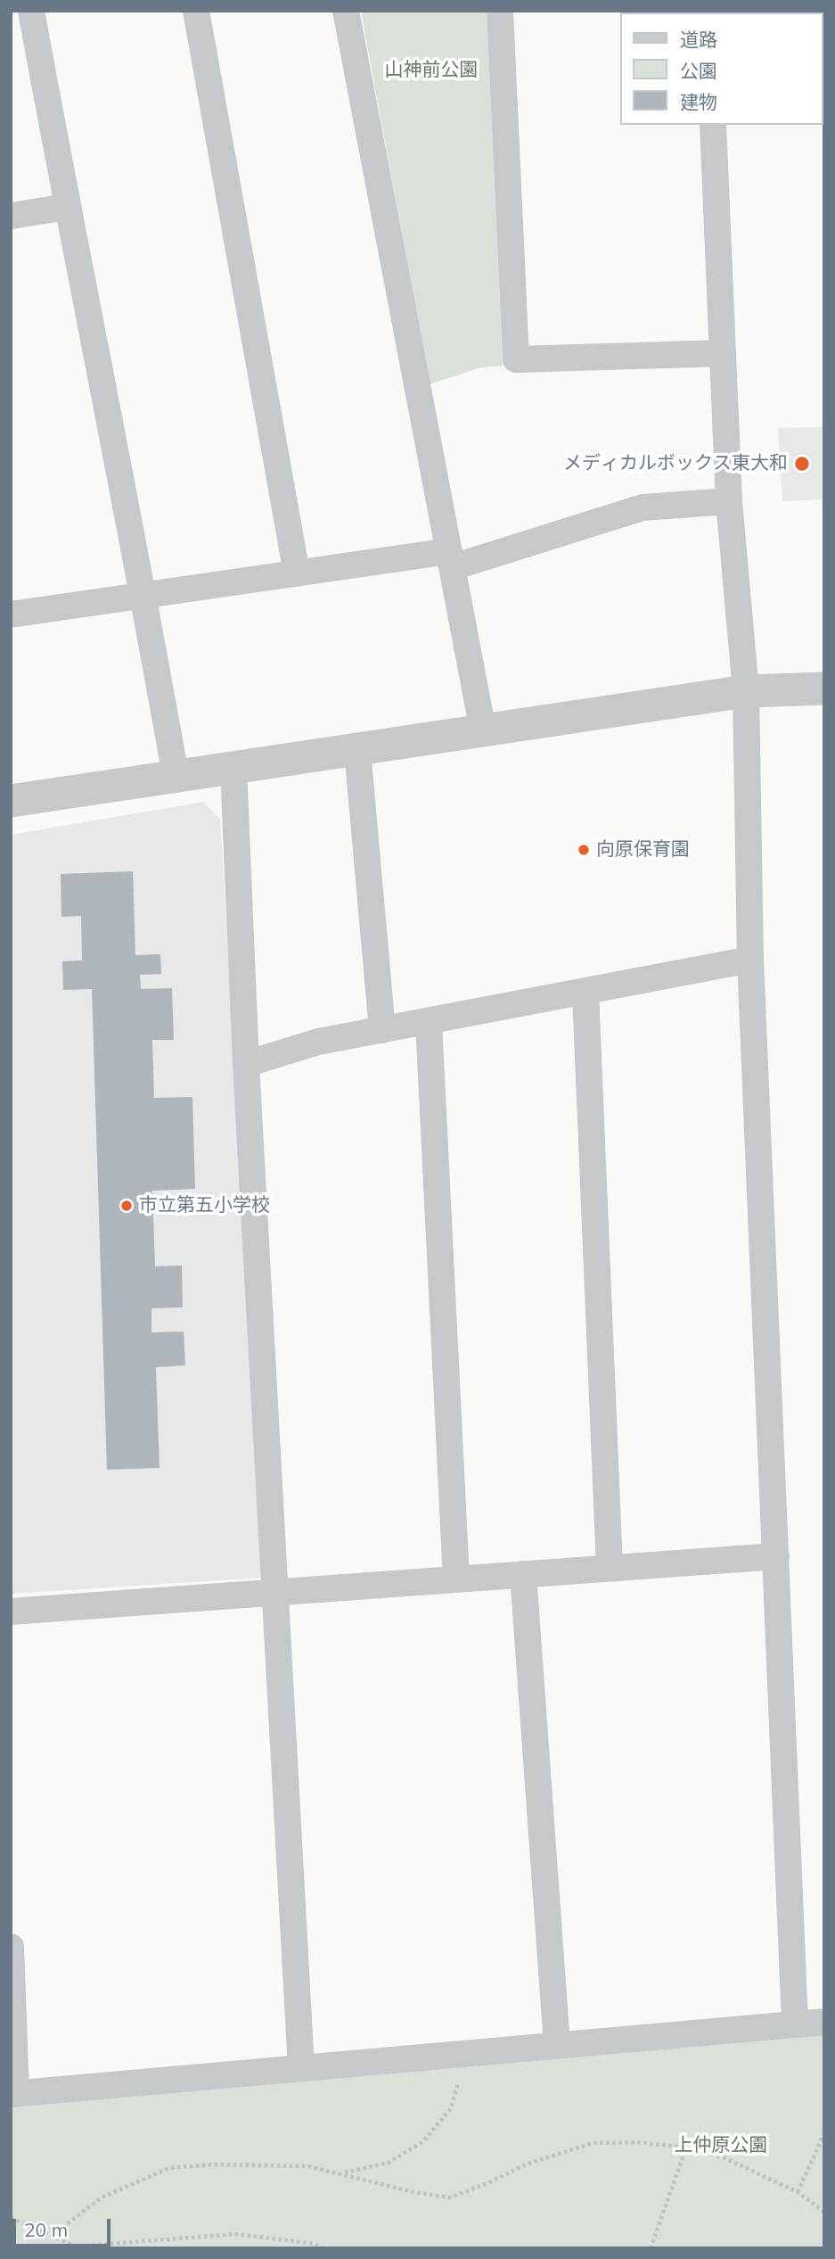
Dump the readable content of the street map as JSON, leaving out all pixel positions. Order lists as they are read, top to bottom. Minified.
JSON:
{"parks":["山神前公園","上仲原公園"],"places":["メディカルボックス東大和","向原保育園","市立第五小学校"],"legend":["道路","公園","建物"],"scale_bar":"20 m"}
